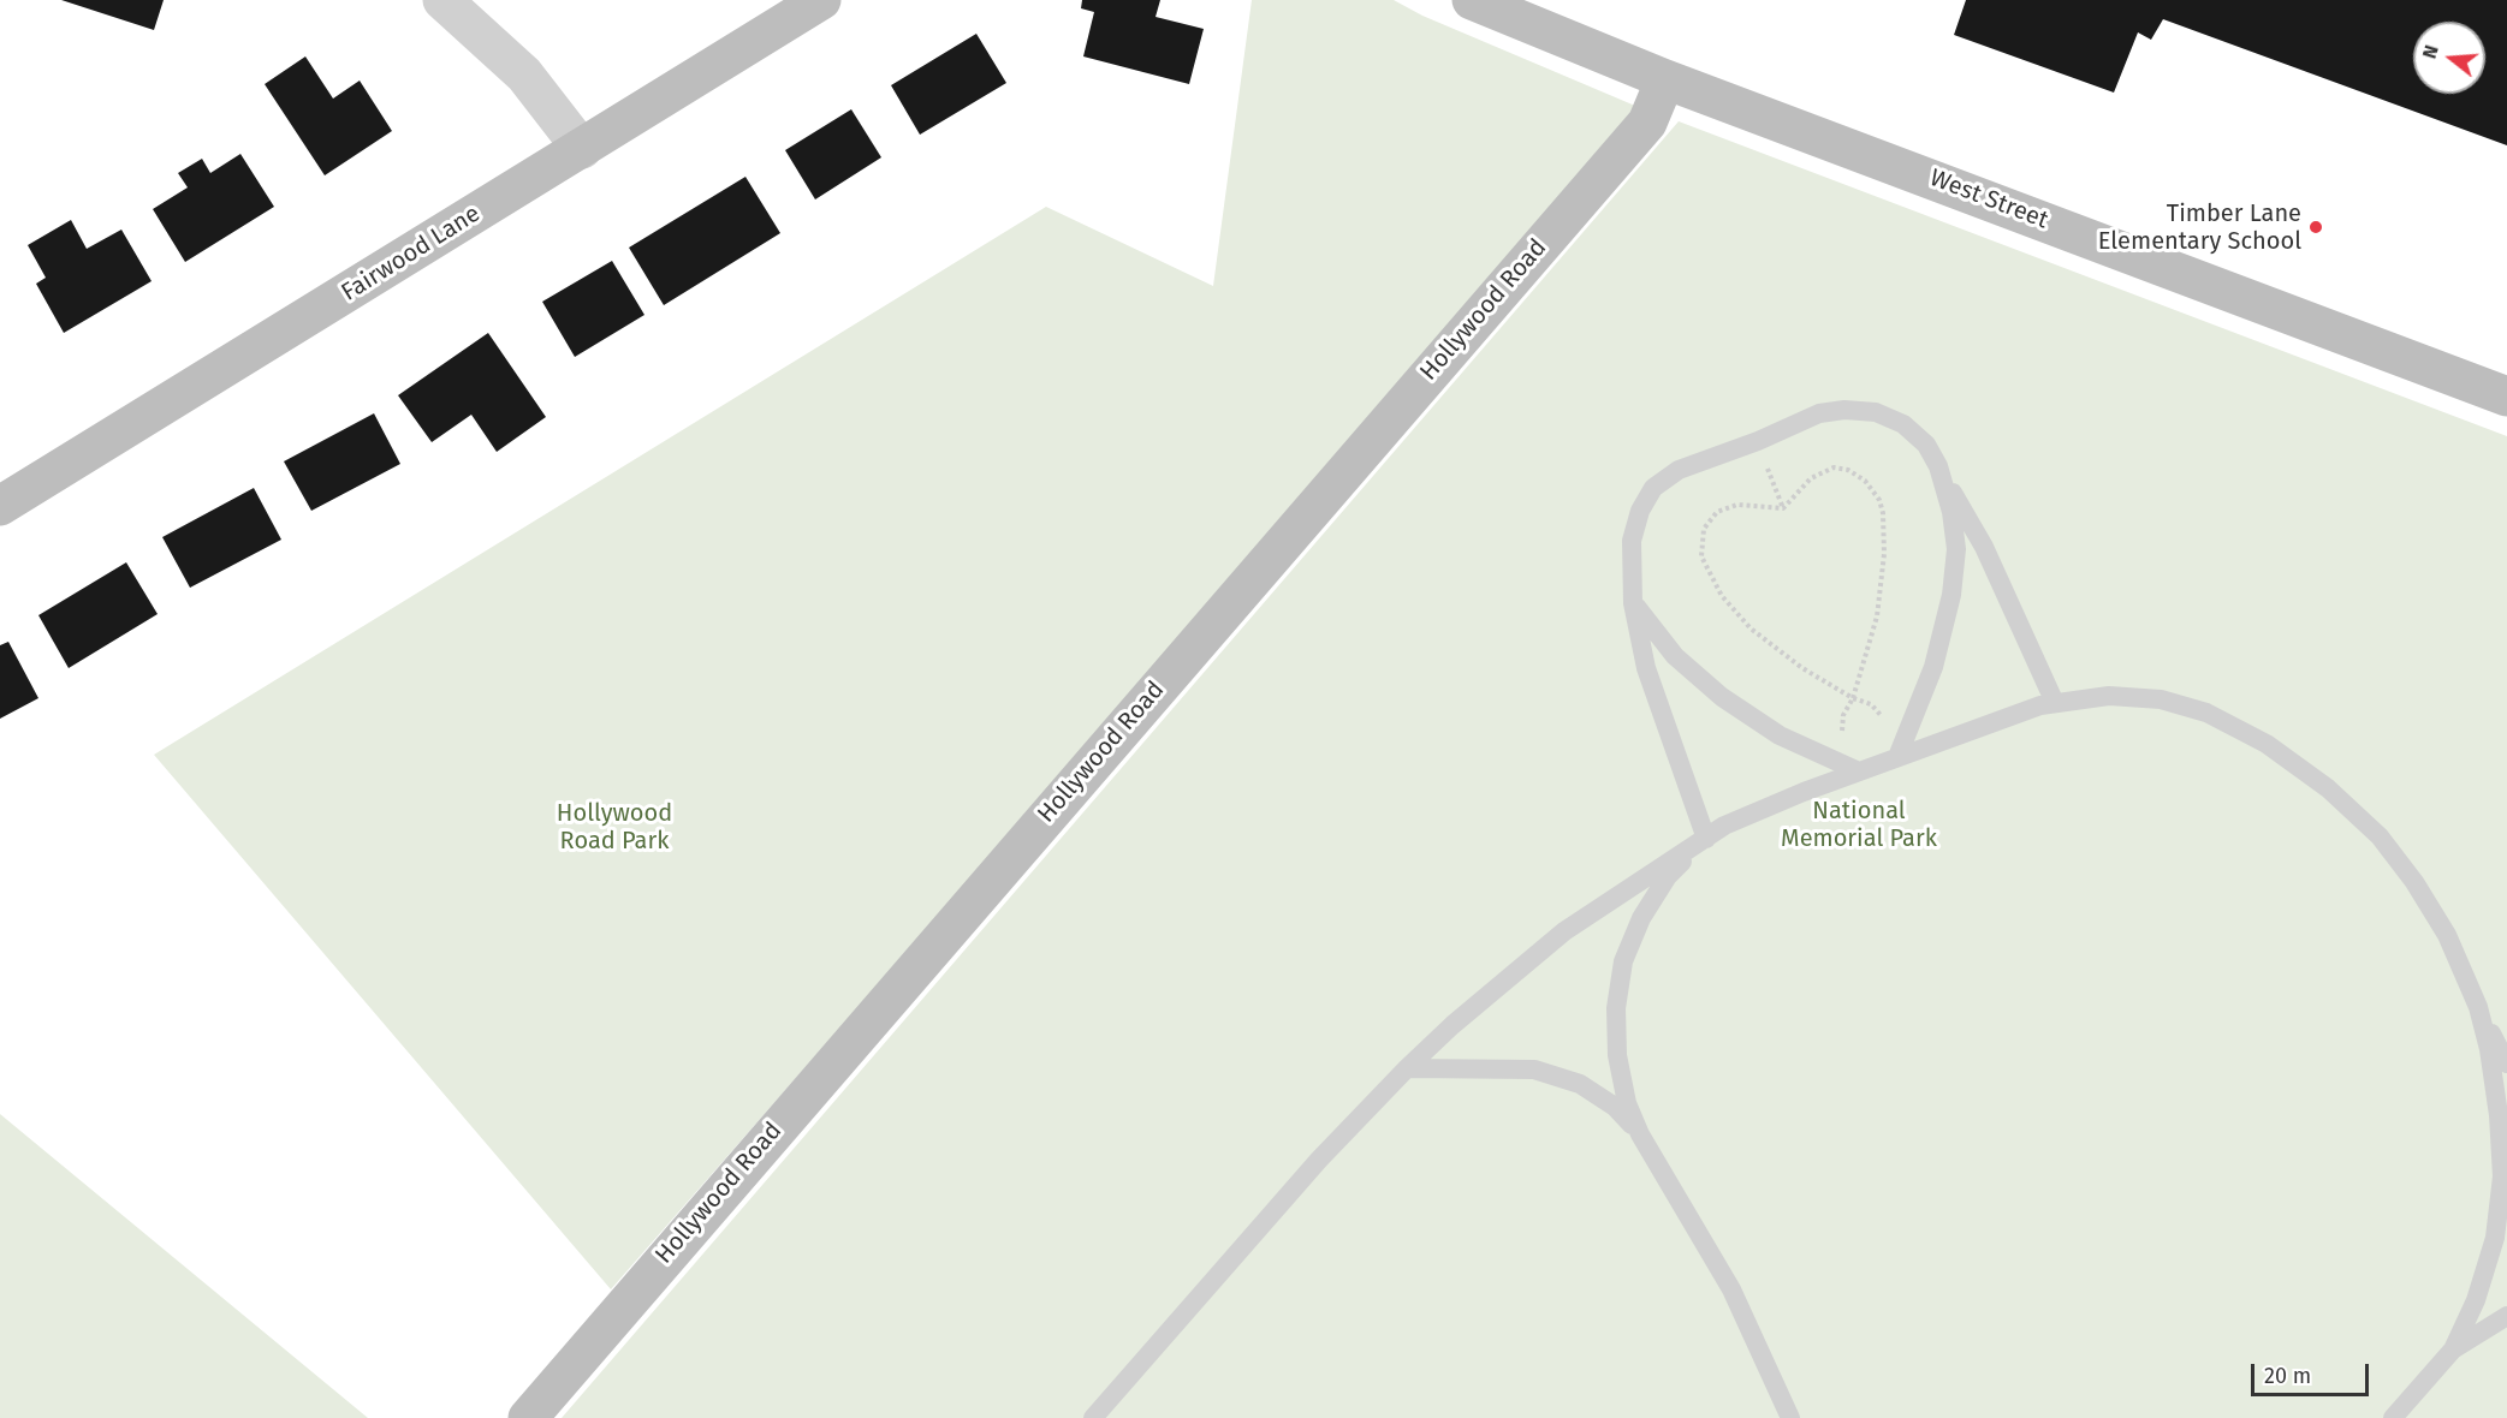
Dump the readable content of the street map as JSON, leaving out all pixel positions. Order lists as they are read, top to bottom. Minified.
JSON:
{"streets":{"street":["West Street","Fairwood Lane","Hollywood Road"]},"crossings":[["West Street","Hollywood Road"]],"parks":["National Memorial Park","Hollywood Road Park"],"places":["Timber Lane Elementary School"],"scale_bar":"20 m","north":"left"}
